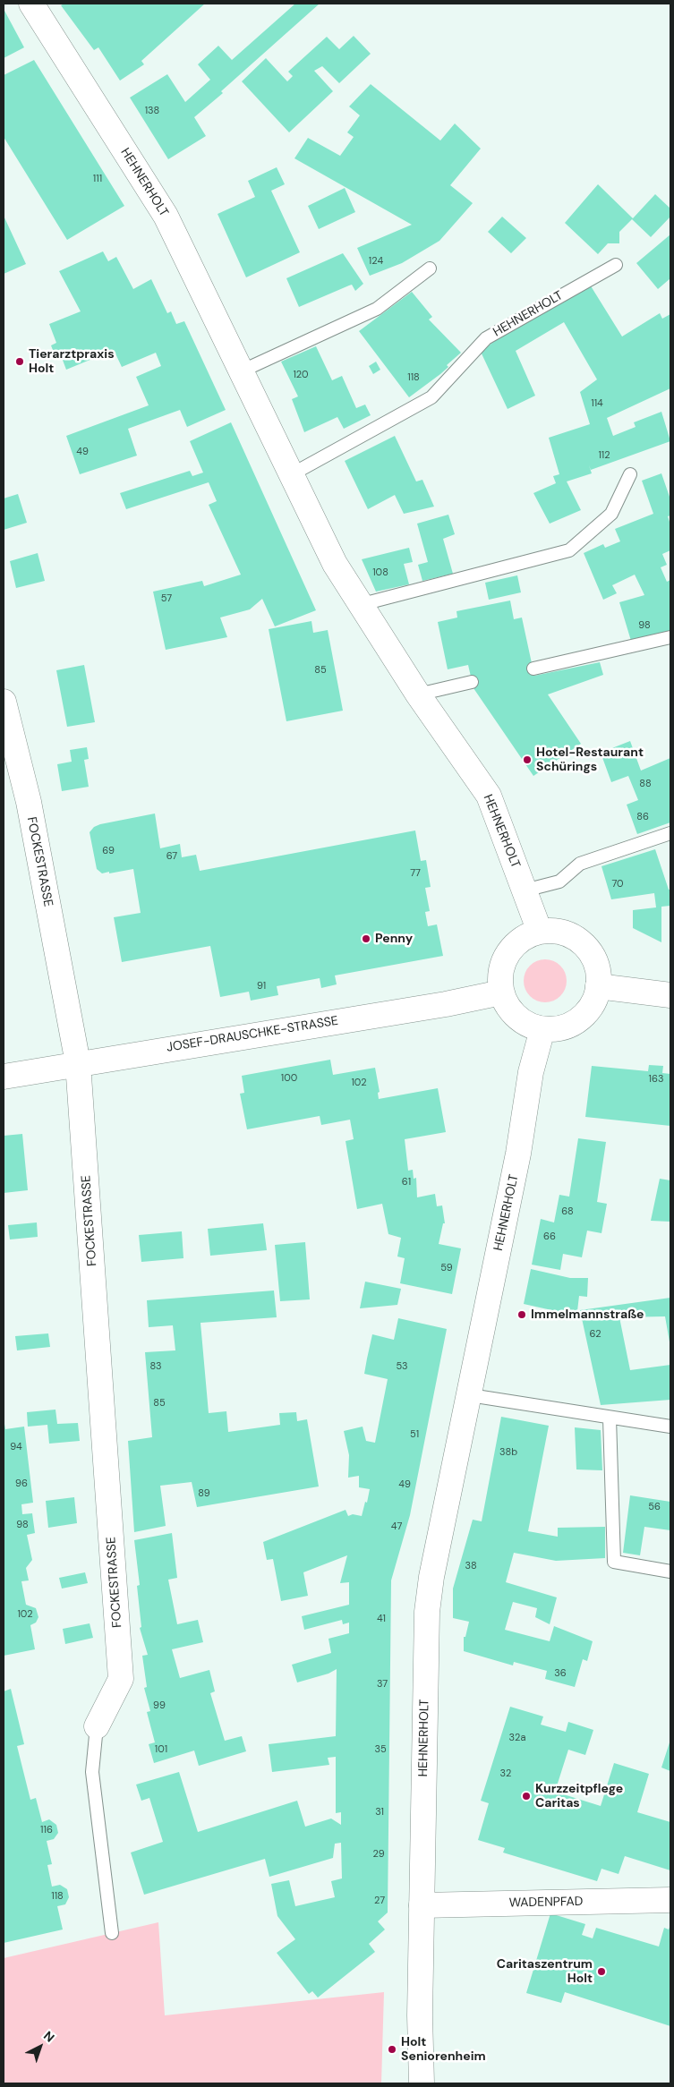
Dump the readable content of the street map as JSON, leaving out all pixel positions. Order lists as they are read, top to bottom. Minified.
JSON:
{"streets":{"street":["HEHNERHOLT","FOCKESTRASSE","JOSEF-DRAUSCHKE-STRASSE","WADENPFAD"]},"crossings":[["HEHNERHOLT","JOSEF-DRAUSCHKE-STRASSE"],["HEHNERHOLT","WADENPFAD"],["FOCKESTRASSE","JOSEF-DRAUSCHKE-STRASSE"]],"places":["Tierarztpraxis Holt","Hotel-Restaurant Schürings","Penny","Immelmannstraße","Kurzzeitpflege Caritas","Caritaszentrum Holt","Holt Seniorenheim"],"house_numbers":["138","111","124","120","118","114","49","112","108","57","98","85","88","86","69","67","77","70","91","100","163","102","61","68","66","59","62","83","53","85","51","94","38b","96","49","89","56","98","47","38","102","41","36","37","99","32a","101","35","32","31","116","29","118","27"],"north":"top right"}
